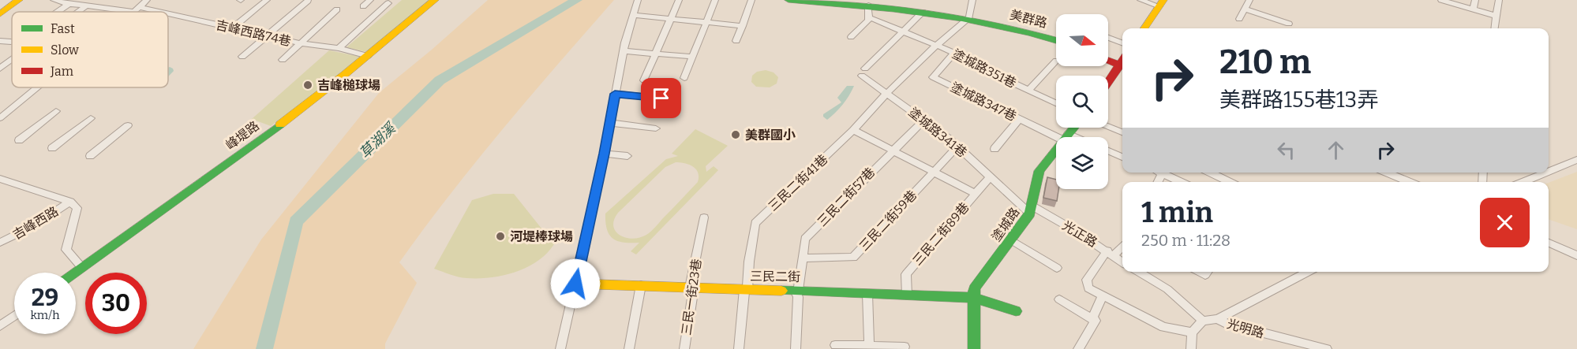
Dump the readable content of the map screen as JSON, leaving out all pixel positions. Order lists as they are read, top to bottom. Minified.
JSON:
{"streets":{"street":["美群路","吉峰西路74巷","塗城路351巷","塗城路347巷","塗城路341巷","峰堤路","三民二街41巷","三民二街57巷","三民二街59巷","吉峰西路","塗城路","三民二街89巷","光正路","三民二街","三民一街23巷","光明路"]},"crossings":[["美群路","塗城路351巷"],["美群路","三民二街41巷"],["吉峰西路74巷","峰堤路"],["塗城路351巷","塗城路347巷"],["塗城路351巷","塗城路341巷"],["塗城路351巷","三民二街41巷"],["塗城路347巷","塗城路"],["塗城路341巷","三民二街41巷"],["塗城路341巷","三民二街57巷"],["塗城路341巷","三民二街59巷"],["塗城路341巷","塗城路"],["塗城路341巷","三民二街89巷"],["塗城路341巷","光正路"],["峰堤路","吉峰西路"],["三民二街41巷","三民二街"],["三民二街57巷","三民二街59巷"],["三民二街57巷","三民二街"],["塗城路","光正路"],["塗城路","三民二街"],["三民二街89巷","三民二街"],["三民二街","三民一街23巷"]],"water":["草湖溪"],"places":["吉峰槌球場","美群國小","河堤棒球場"],"legend":["Fast","Slow","Jam"],"north":"right","page":{"turn":["210 m","美群路155巷13弄"],"heading":["1 min","250 m · 11:28"],"speed":"29 km/h","limit":"30"}}
